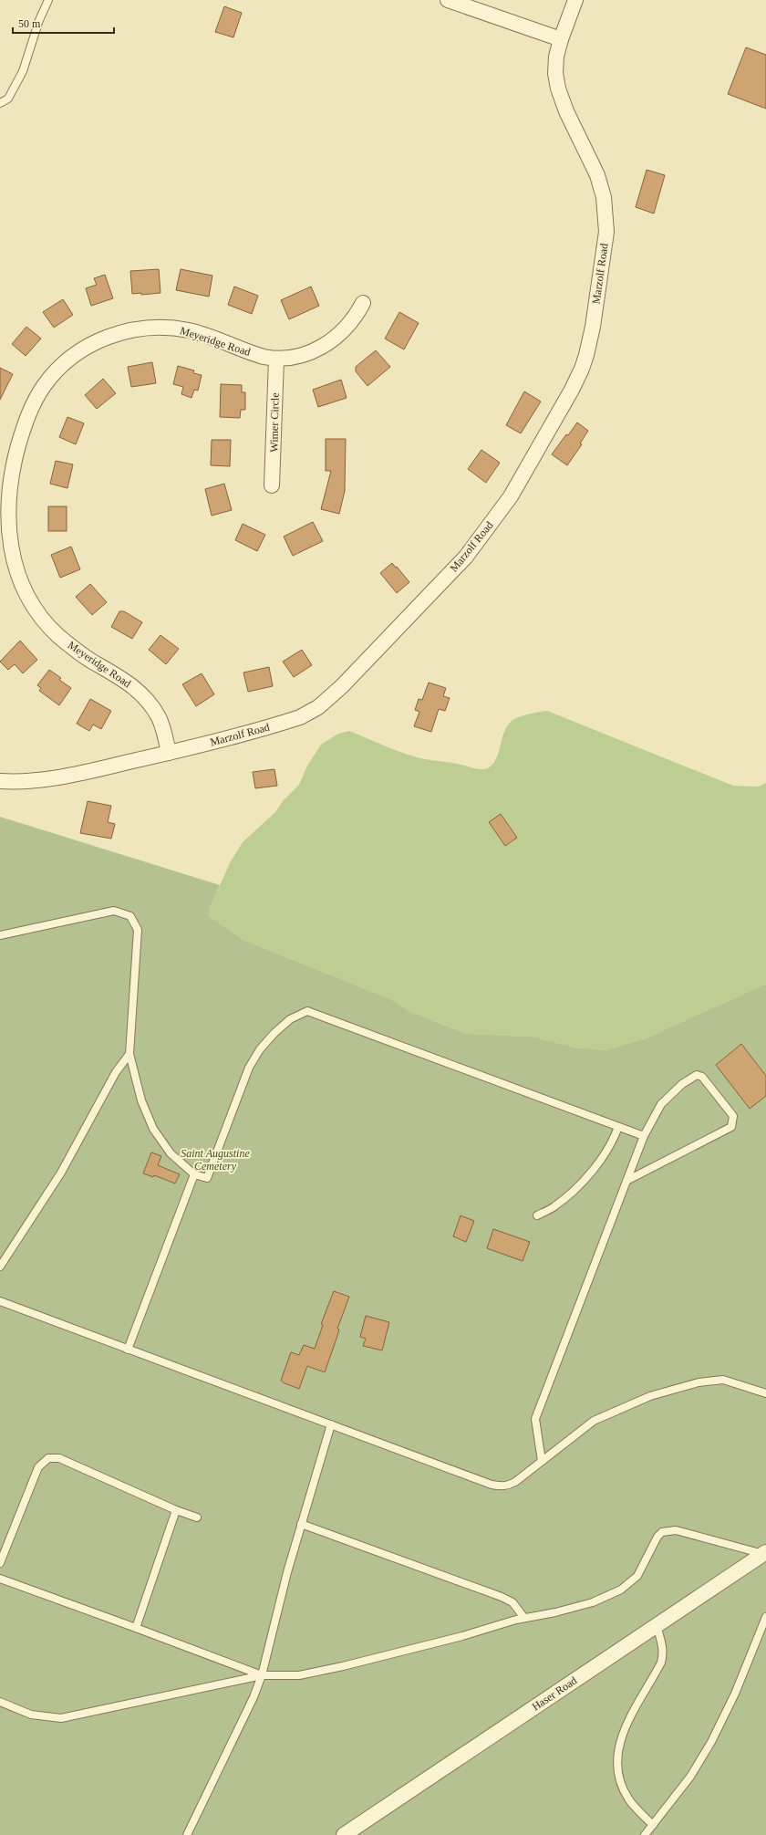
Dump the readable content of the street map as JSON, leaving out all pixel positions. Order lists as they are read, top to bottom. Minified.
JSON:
{"streets":{"street":["Marzolf Road","Meyeridge Road","Wimer Circle","Haser Road"]},"crossings":[["Marzolf Road","Meyeridge Road"],["Meyeridge Road","Wimer Circle"]],"parks":["Saint Augustine Cemetery"],"scale_bar":"50 m"}
